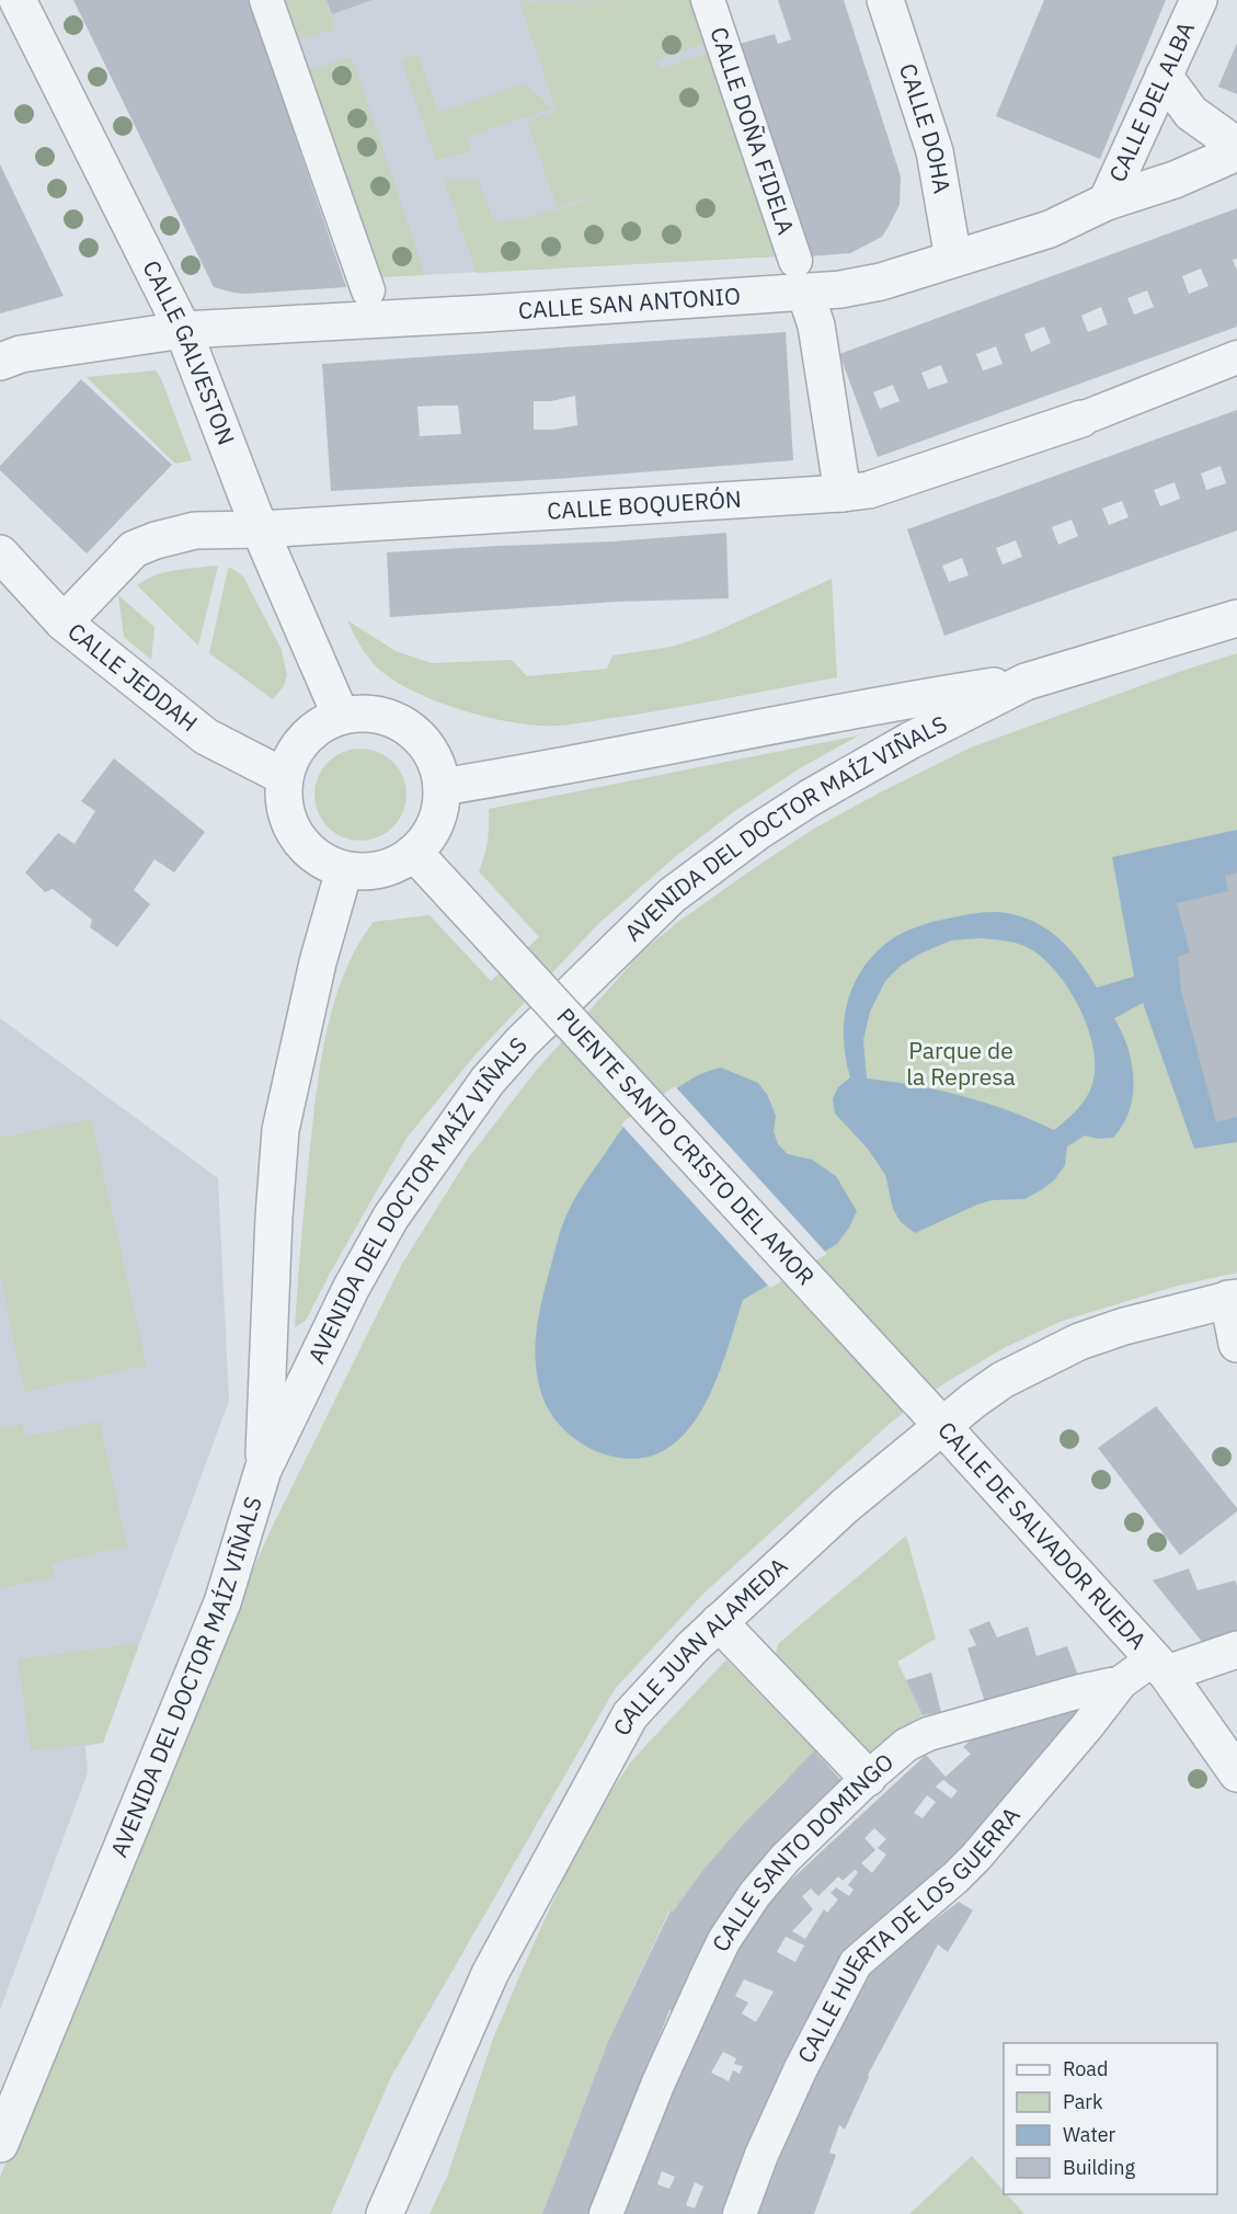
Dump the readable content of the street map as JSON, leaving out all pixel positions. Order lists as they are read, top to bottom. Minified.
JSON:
{"streets":{"street":["CALLE DEL ALBA","CALLE DOHA","CALLE DOÑA FIDELA","CALLE SAN ANTONIO","CALLE GALVESTON","CALLE BOQUERÓN","CALLE JEDDAH","AVENIDA DEL DOCTOR MAÍZ VIÑALS","PUENTE SANTO CRISTO DEL AMOR","CALLE DE SALVADOR RUEDA","CALLE JUAN ALAMEDA","CALLE SANTO DOMINGO","CALLE HUERTA DE LOS GUERRA"]},"crossings":[["CALLE DEL ALBA","CALLE SAN ANTONIO"],["CALLE DOHA","CALLE SAN ANTONIO"],["CALLE DOÑA FIDELA","CALLE SAN ANTONIO"],["CALLE DOÑA FIDELA","CALLE BOQUERÓN"],["CALLE SAN ANTONIO","CALLE GALVESTON"],["CALLE GALVESTON","CALLE BOQUERÓN"],["CALLE GALVESTON","CALLE JEDDAH"],["CALLE GALVESTON","PUENTE SANTO CRISTO DEL AMOR"],["CALLE BOQUERÓN","CALLE JEDDAH"],["CALLE JEDDAH","PUENTE SANTO CRISTO DEL AMOR"],["PUENTE SANTO CRISTO DEL AMOR","CALLE DE SALVADOR RUEDA"],["CALLE DE SALVADOR RUEDA","CALLE JUAN ALAMEDA"],["CALLE DE SALVADOR RUEDA","CALLE SANTO DOMINGO"],["CALLE SANTO DOMINGO","CALLE HUERTA DE LOS GUERRA"]],"parks":["Parque de la Represa"],"legend":["Road","Park","Water","Building"]}
